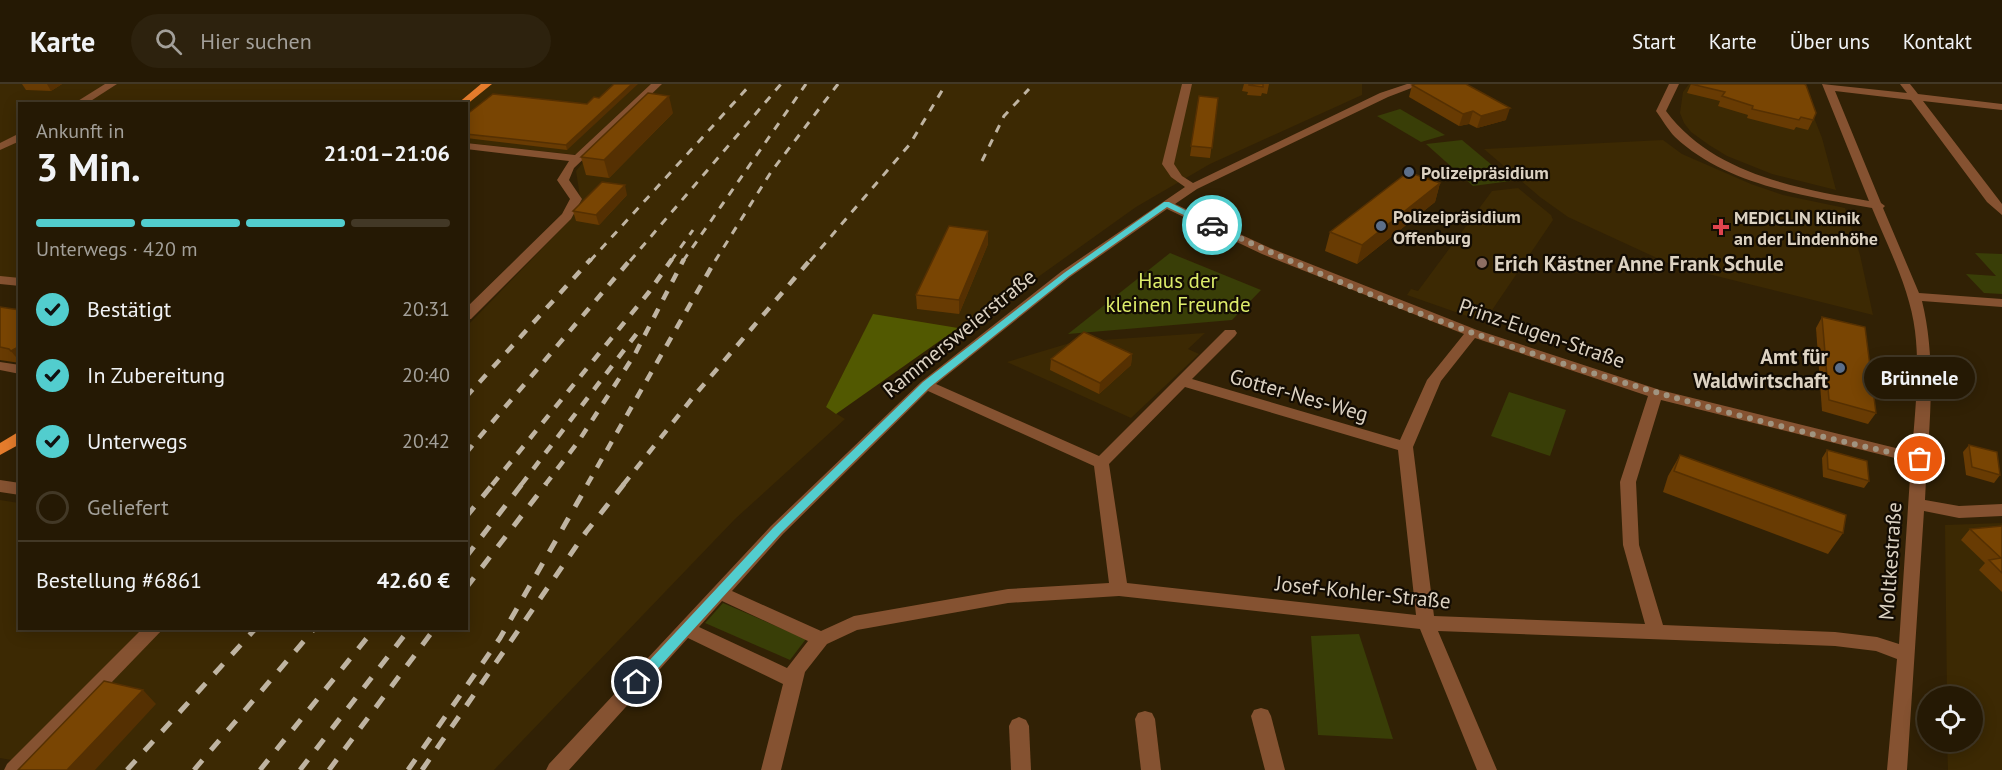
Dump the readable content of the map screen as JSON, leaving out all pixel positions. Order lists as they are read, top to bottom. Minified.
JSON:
{"streets":{"street":["Rammersweierstraße","Prinz-Eugen-Straße","Gotter-Nes-Weg","Moltkestraße","Josef-Kohler-Straße"]},"crossings":[["Rammersweierstraße","Prinz-Eugen-Straße"],["Prinz-Eugen-Straße","Moltkestraße"],["Moltkestraße","Josef-Kohler-Straße"]],"parks":["Haus der kleinen Freunde"],"places":{"other":["Polizeipräsidium","Polizeipräsidium Offenburg","Erich Kästner Anne Frank Schule","Amt für Waldwirtschaft","Brünnele"],"health":["MEDICLIN Klinik an der Lindenhöhe"]},"page":{"header":"Karte","search":"Hier suchen","nav":["Start","Karte","Über uns","Kontakt"],"heading":["3 Min.","Ankunft in","21:01–21:06"],"panel":["Bestellung #6861","42.60 €"],"bar":"Unterwegs · 420 m","list":[["Bestätigt","20:31"],["In Zubereitung","20:40"],["Unterwegs","20:42"],"Geliefert"],"bubble":"Brünnele"}}
